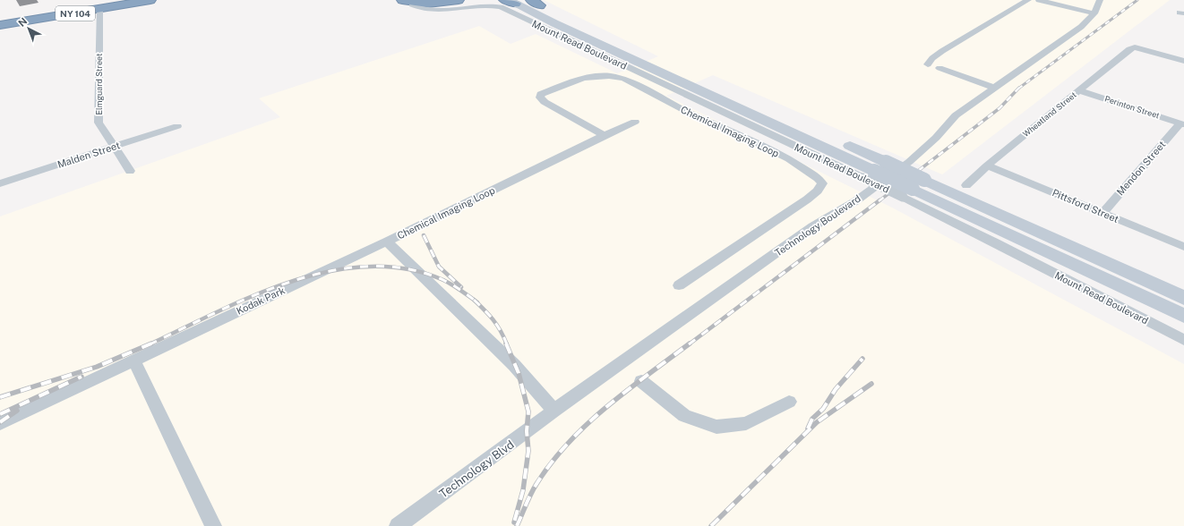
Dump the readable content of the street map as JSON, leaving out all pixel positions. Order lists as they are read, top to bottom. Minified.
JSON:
{"streets":{"highway":["NY 104"],"main road":["Mount Read Boulevard"],"street":["Elmguard Street","Perinton Street","Wheatland Street","Chemical Imaging Loop","Malden Street","Mendon Street","Pittsford Street","Technology Boulevard","Kodak Park","Technology Blvd"]},"crossings":[["NY 104","Elmguard Street"],["Elmguard Street","Malden Street"],["Perinton Street","Wheatland Street"],["Perinton Street","Mendon Street"],["Wheatland Street","Pittsford Street"],["Chemical Imaging Loop","Technology Boulevard"],["Chemical Imaging Loop","Kodak Park"],["Chemical Imaging Loop","Technology Blvd"],["Mendon Street","Pittsford Street"],["Technology Boulevard","Technology Blvd"]],"north":"top left"}
